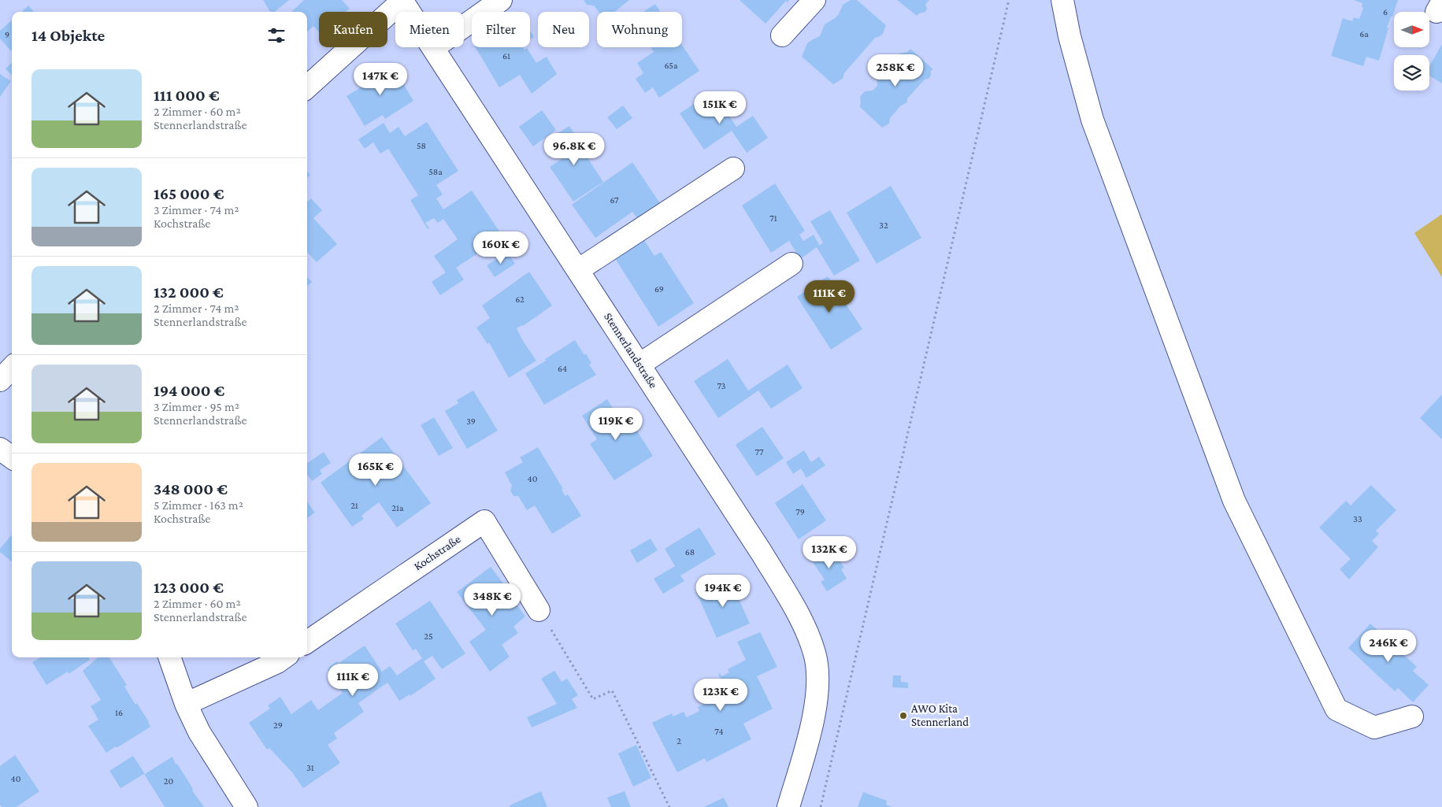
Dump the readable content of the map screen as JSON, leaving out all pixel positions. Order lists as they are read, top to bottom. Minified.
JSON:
{"streets":{"street":["Stennerlandstraße","Kochstraße"]},"places":["AWO Kita Stennerland"],"house_numbers":["6","6a","9","61","65a","58","58a","67","71","32","69","62","64","73","39","77","40","21","21a","79","33","68","25","16","29","74","2","31","40","20"],"north":"right","page":{"chip":["Kaufen","Mieten","Filter","Neu","Wohnung"],"heading":"14 Objekte","price":["258K €","147K €","151K €","96.8K €","160K €","111K €","119K €","165K €","132K €","194K €","348K €","246K €","111K €","123K €"],"list":[{"name":"111 000 €","note":"2 Zimmer · 60 m² · Stennerlandstraße"},{"name":"165 000 €","note":"3 Zimmer · 74 m² · Kochstraße"},{"name":"132 000 €","note":"2 Zimmer · 74 m² · Stennerlandstraße"},{"name":"194 000 €","note":"3 Zimmer · 95 m² · Stennerlandstraße"},{"name":"348 000 €","note":"5 Zimmer · 163 m² · Kochstraße"},{"name":"123 000 €","note":"2 Zimmer · 60 m² · Stennerlandstraße"}]}}
